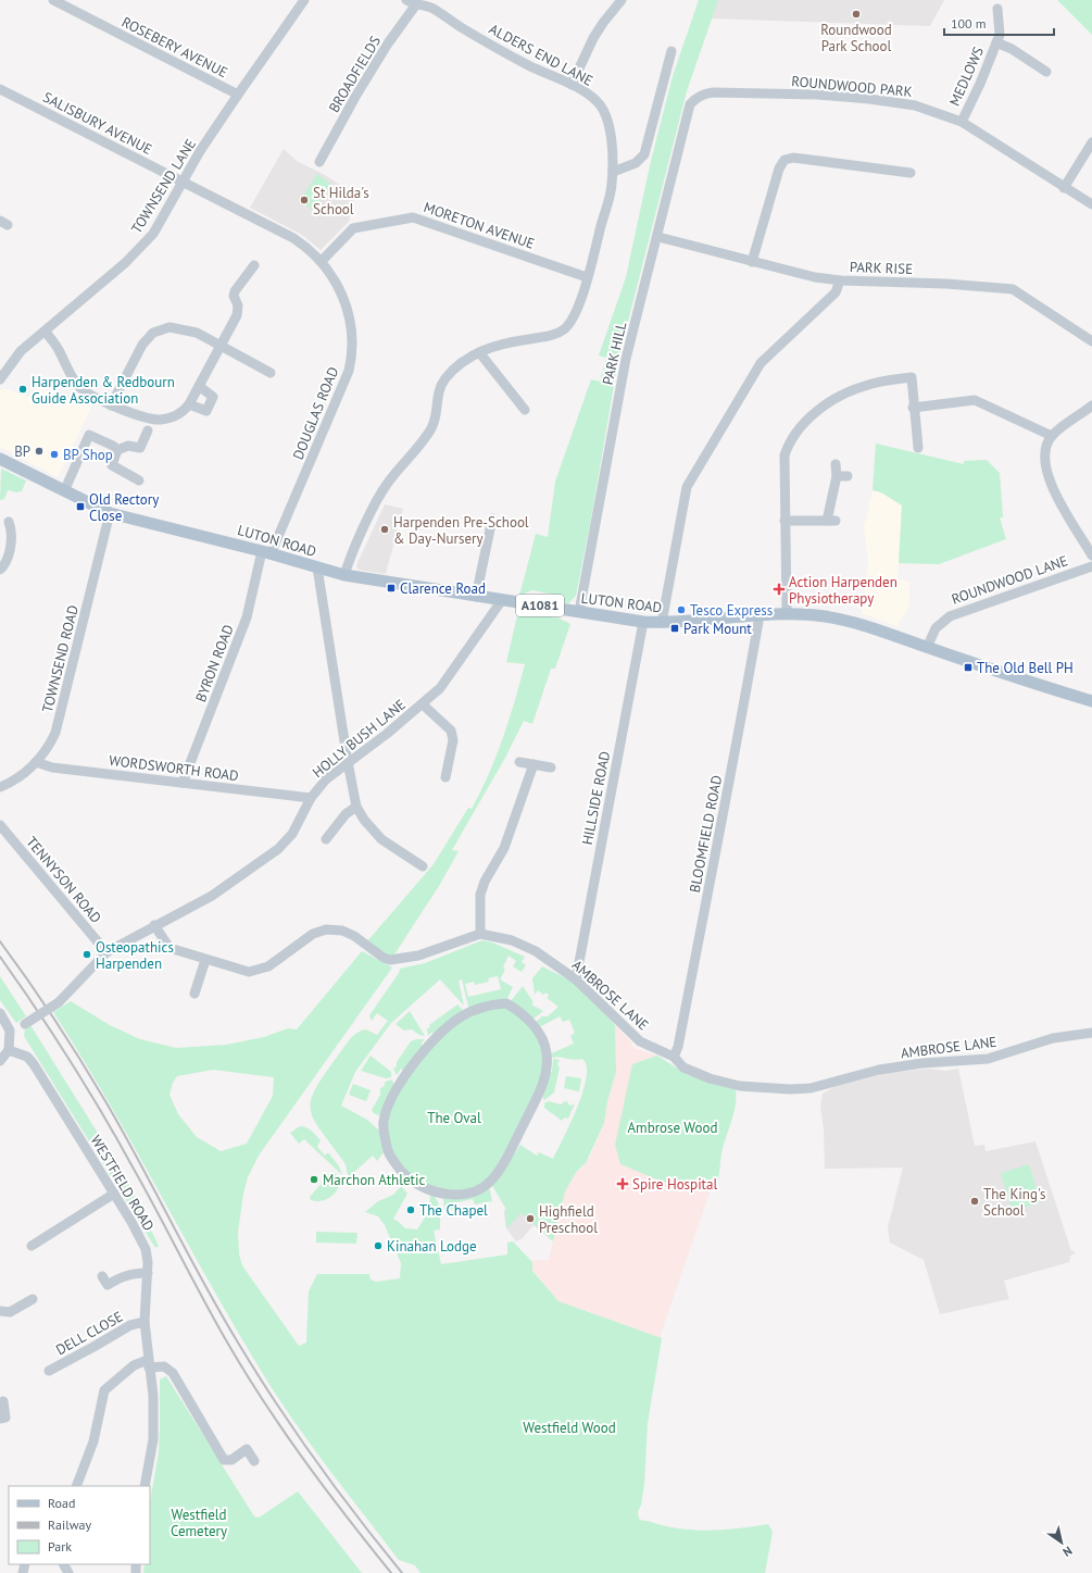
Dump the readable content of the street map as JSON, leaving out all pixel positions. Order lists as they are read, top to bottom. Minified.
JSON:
{"streets":{"main road":["LUTON ROAD","A1081"],"street":["ROSEBERY AVENUE","ALDERS END LANE","BROADFIELDS","MEDLOWS","ROUNDWOOD PARK","SALISBURY AVENUE","TOWNSEND LANE","MORETON AVENUE","PARK RISE","PARK HILL","DOUGLAS ROAD","ROUNDWOOD LANE","TOWNSEND ROAD","BYRON ROAD","HOLLY BUSH LANE","WORDSWORTH ROAD","HILLSIDE ROAD","BLOOMFIELD ROAD","TENNYSON ROAD","AMBROSE LANE","WESTFIELD ROAD","DELL CLOSE"]},"crossings":[["ROSEBERY AVENUE","TOWNSEND LANE"],["ALDERS END LANE","BROADFIELDS"],["ALDERS END LANE","MORETON AVENUE"],["ALDERS END LANE","LUTON ROAD"],["MEDLOWS","ROUNDWOOD PARK"],["ROUNDWOOD PARK","PARK HILL"],["SALISBURY AVENUE","TOWNSEND LANE"],["SALISBURY AVENUE","DOUGLAS ROAD"],["TOWNSEND LANE","DOUGLAS ROAD"],["MORETON AVENUE","DOUGLAS ROAD"],["PARK RISE","PARK HILL"],["PARK HILL","LUTON ROAD"],["DOUGLAS ROAD","LUTON ROAD"],["DOUGLAS ROAD","BYRON ROAD"],["LUTON ROAD","ROUNDWOOD LANE"],["LUTON ROAD","TOWNSEND ROAD"],["LUTON ROAD","BYRON ROAD"],["LUTON ROAD","HOLLY BUSH LANE"],["LUTON ROAD","HILLSIDE ROAD"],["LUTON ROAD","BLOOMFIELD ROAD"],["TOWNSEND ROAD","WORDSWORTH ROAD"],["BYRON ROAD","WORDSWORTH ROAD"],["HOLLY BUSH LANE","WORDSWORTH ROAD"],["HOLLY BUSH LANE","TENNYSON ROAD"],["HILLSIDE ROAD","AMBROSE LANE"],["BLOOMFIELD ROAD","AMBROSE LANE"],["WESTFIELD ROAD","DELL CLOSE"]],"parks":["The Oval","Ambrose Wood","Westfield Wood","Westfield Cemetery"],"places":{"other":["Roundwood Park School","St Hilda's School","Harpenden & Redbourn Guide Association","BP","BP Shop","Harpenden Pre-School & Day-Nursery","Tesco Express","Osteopathics Harpenden","Marchon Athletic","The King's School","The Chapel","Highfield Preschool","Kinahan Lodge"],"transit":["Old Rectory Close","Clarence Road","Park Mount","The Old Bell PH"],"health":["Action Harpenden Physiotherapy","Spire Hospital"]},"legend":["Road","Railway","Park"],"scale_bar":"100 m","north":"bottom right"}
